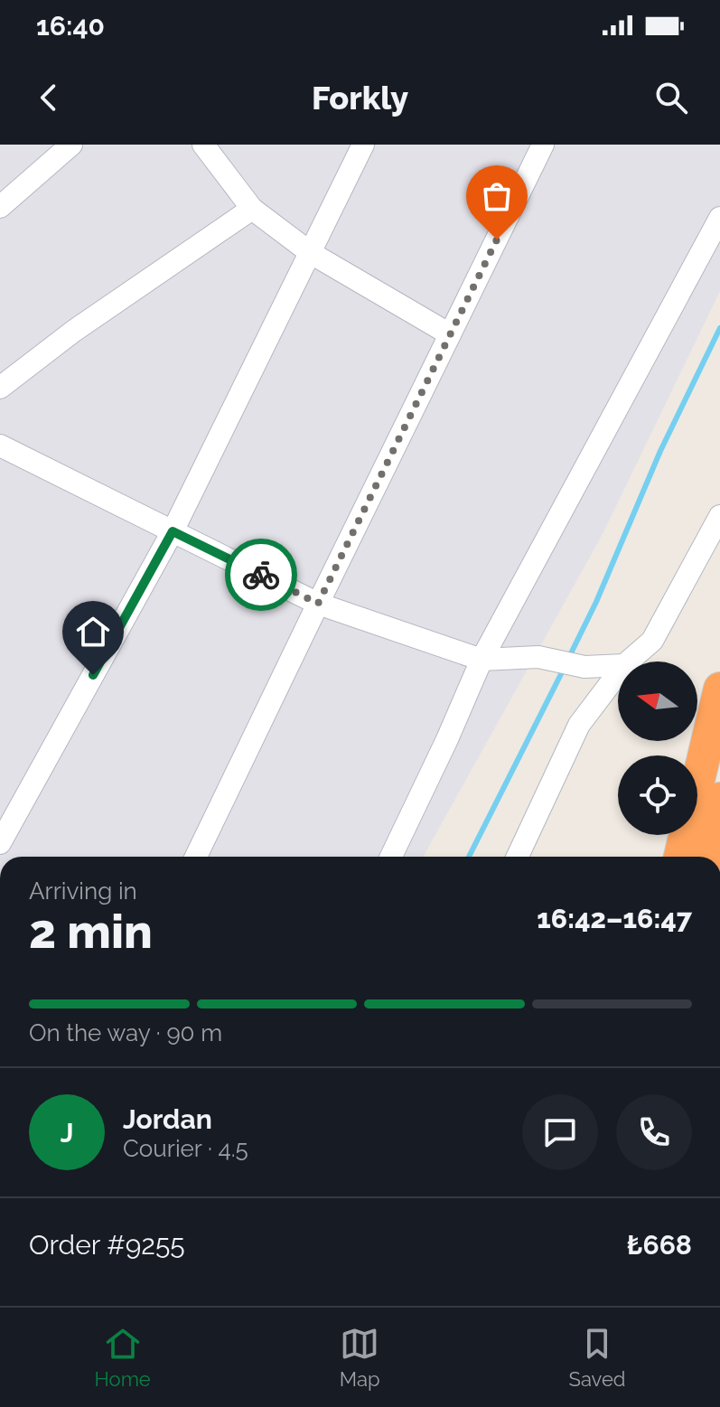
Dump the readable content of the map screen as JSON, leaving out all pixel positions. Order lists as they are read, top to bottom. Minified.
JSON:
{"north":"left","page":{"status":"16:40","header":"Forkly","heading":["2 min","Arriving in","16:42–16:47"],"panel":["Jordan","Courier · 4.5","Order #9255","₺668"],"bar":"On the way · 90 m","round":"J","tabs":["Home","Map","Saved"]}}
